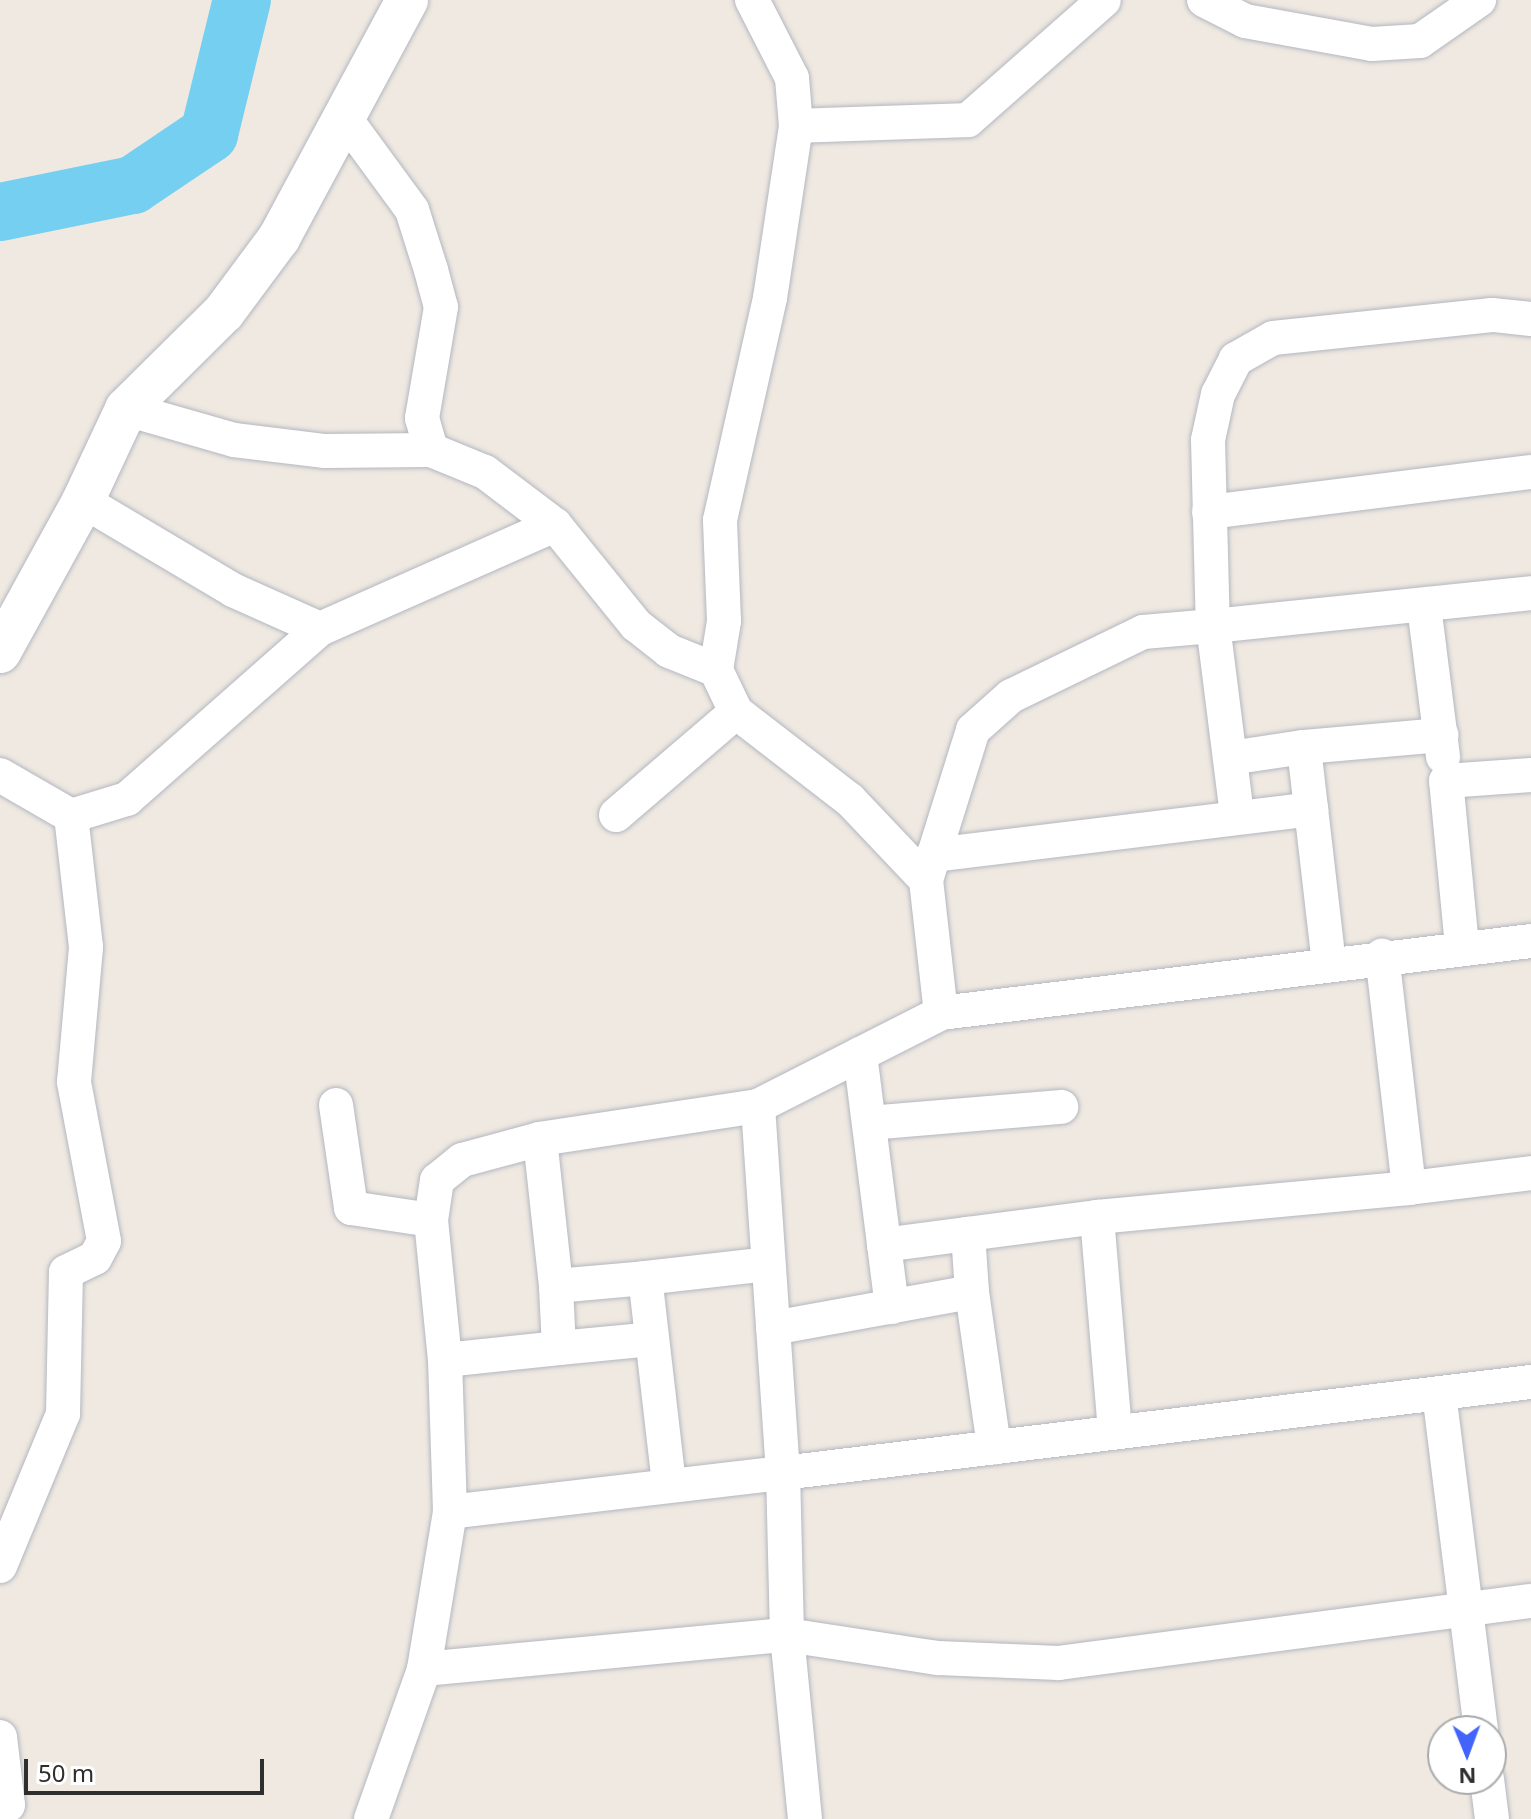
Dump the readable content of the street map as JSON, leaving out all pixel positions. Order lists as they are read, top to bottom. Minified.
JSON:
{"scale_bar":"50 m","north":"bottom"}
